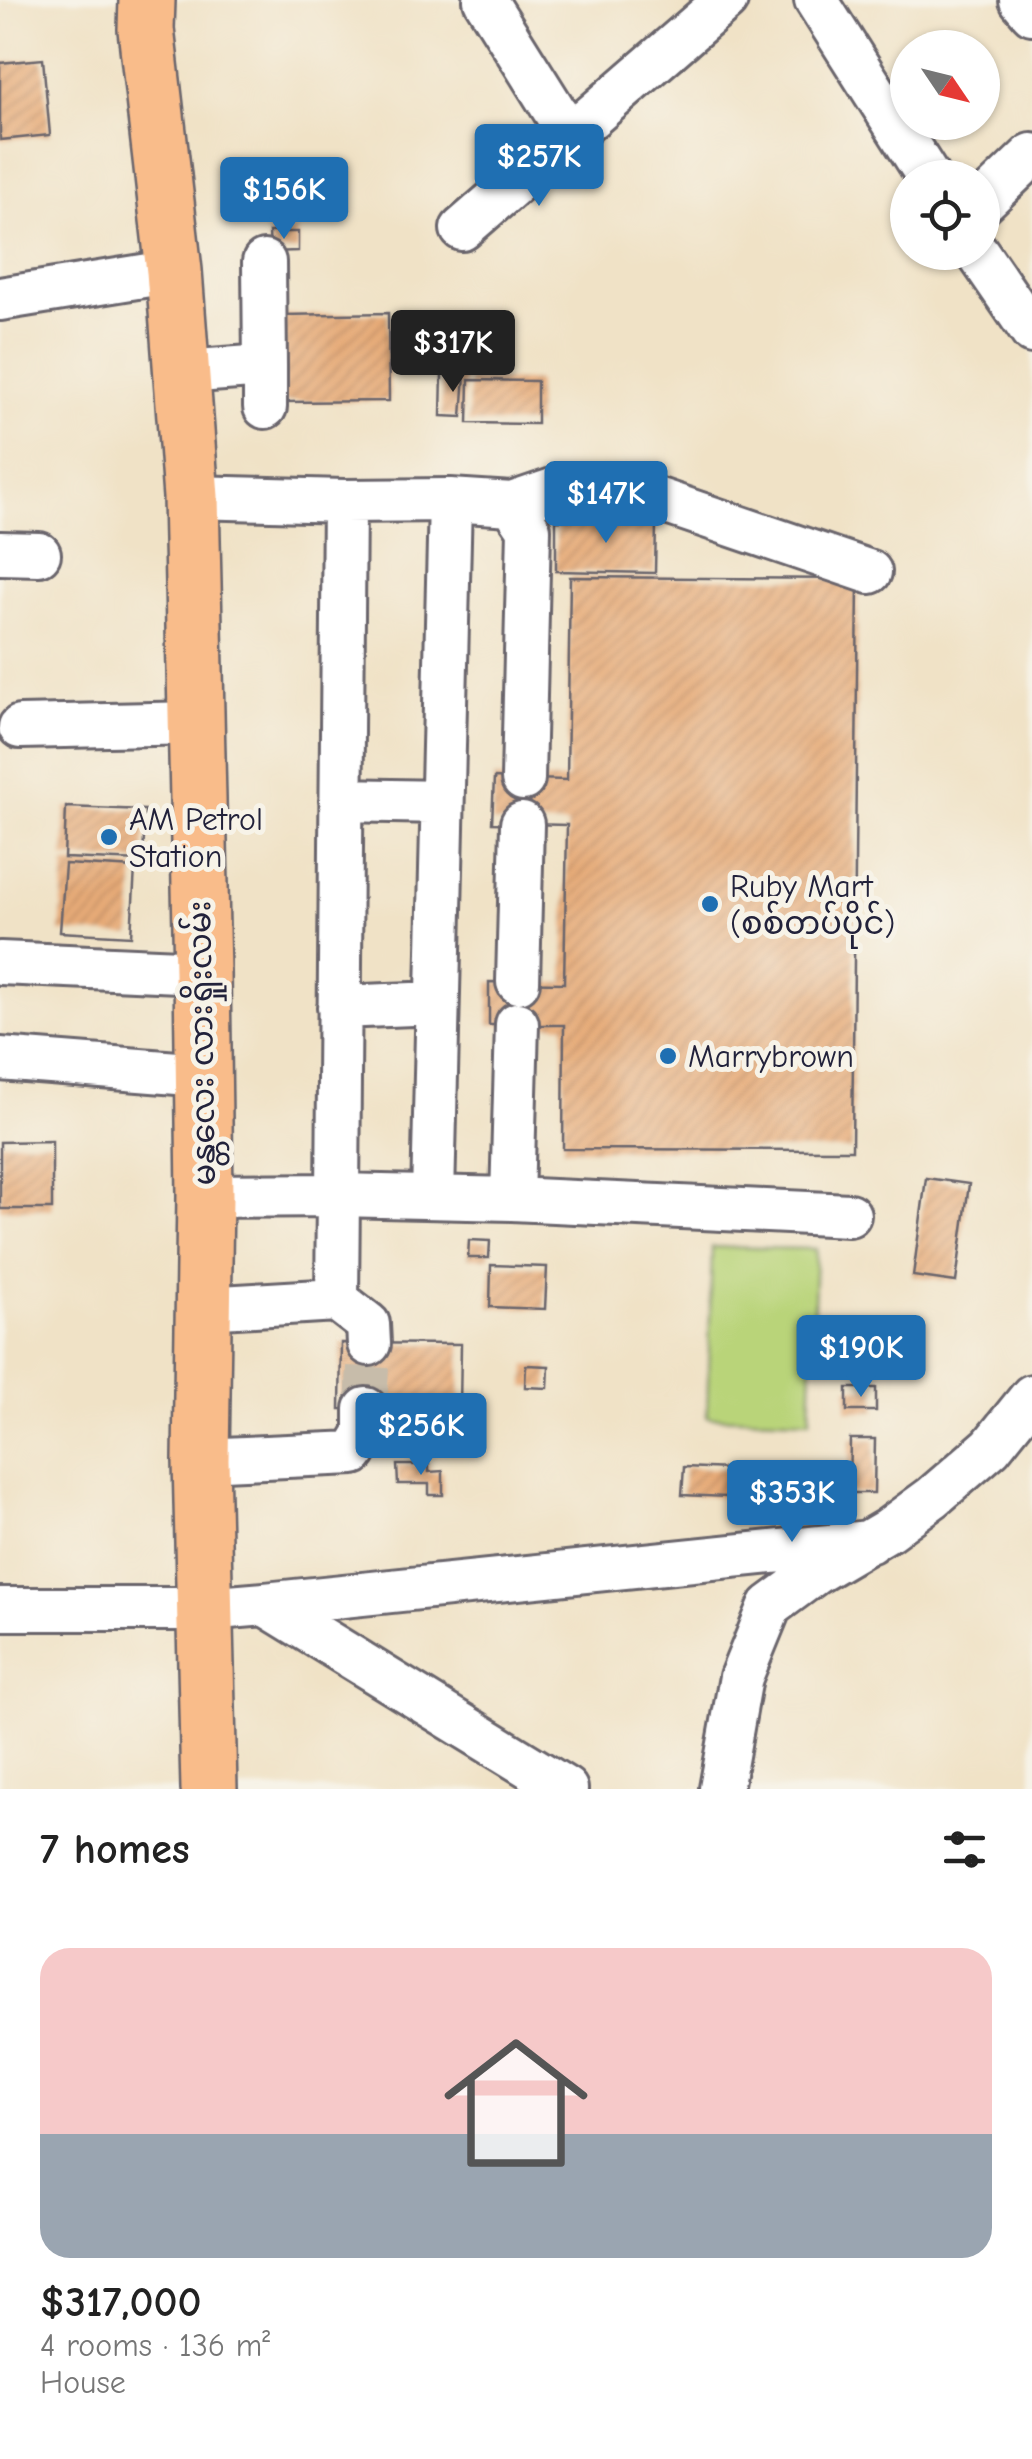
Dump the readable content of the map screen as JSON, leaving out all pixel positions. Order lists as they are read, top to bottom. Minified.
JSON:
{"streets":{"highway":["မန္တလေး လားရှိုးလမ်း"]},"places":["AM Petrol Station","Ruby Mart (စစ်တပ်ပိုင်)","Marrybrown"],"north":"bottom right","page":{"price":["$257K","$156K","$317K","$147K","$190K","$256K","$353K"],"heading":"7 homes","list":[{"name":"$317,000","note":"4 rooms · 136 m² · House"}]}}
